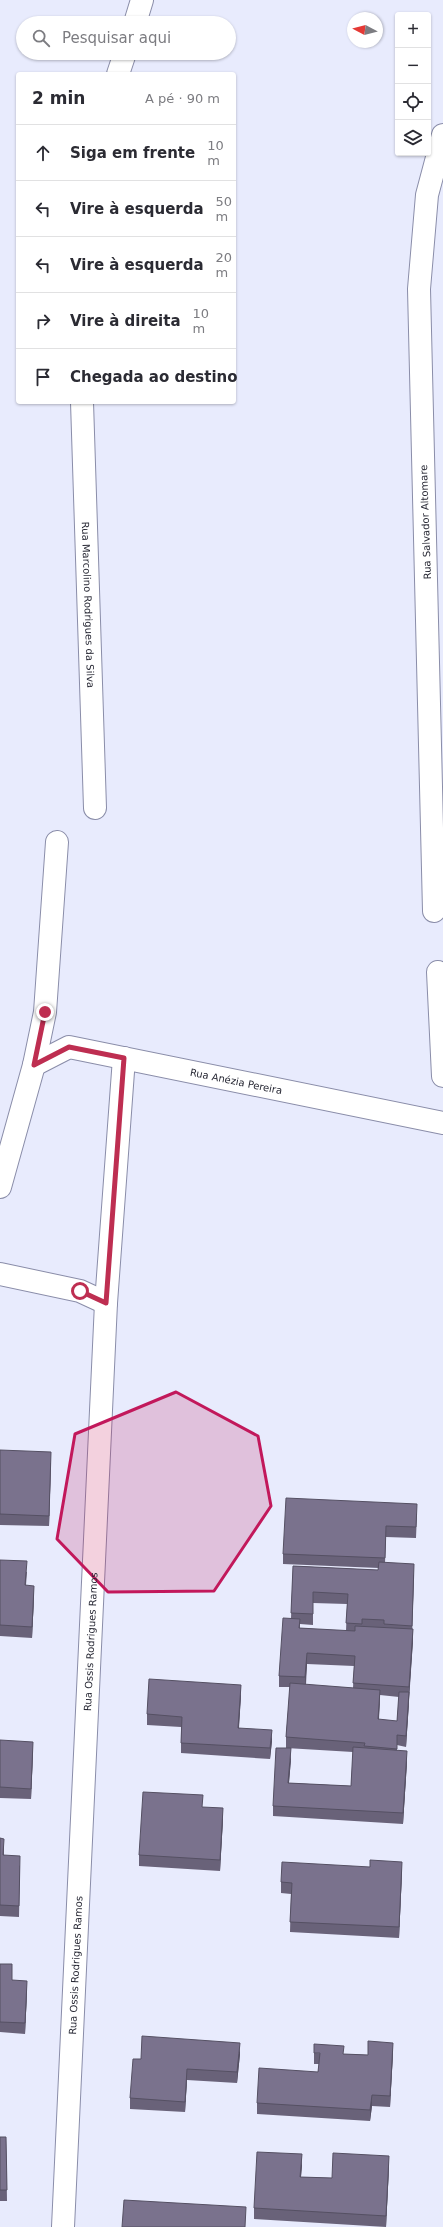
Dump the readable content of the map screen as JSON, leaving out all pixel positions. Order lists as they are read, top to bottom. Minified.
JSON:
{"streets":{"street":["Rua Salvador Altomare","Rua Marcolino Rodrigues da Silva","Rua Anézia Pereira","Rua Ossis Rodrigues Ramos"]},"crossings":[["Rua Anézia Pereira","Rua Ossis Rodrigues Ramos"]],"north":"left","page":{"map_buttons":["+","−"],"search":"Pesquisar aqui","heading":["2 min","A pé · 90 m"],"list":[["Siga em frente","10 m"],["Vire à esquerda","50 m"],["Vire à esquerda","20 m"],["Vire à direita","10 m"],"Chegada ao destino"]}}
